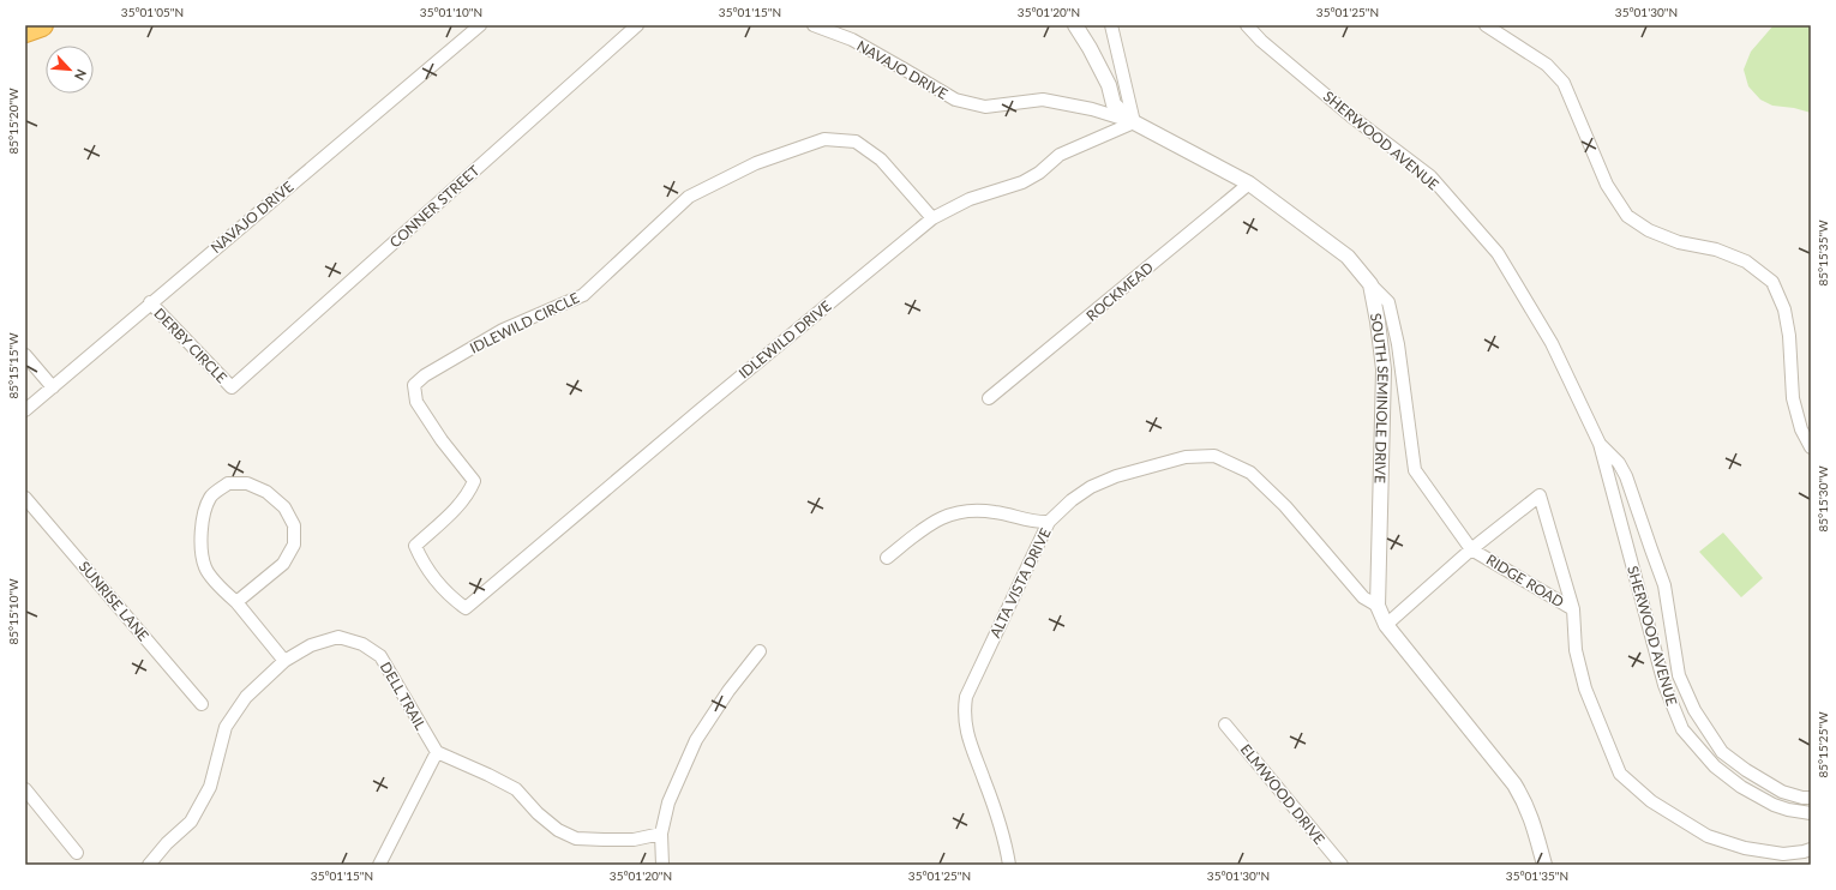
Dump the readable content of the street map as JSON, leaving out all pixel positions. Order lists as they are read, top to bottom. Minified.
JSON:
{"streets":{"street":["NAVAJO DRIVE","SHERWOOD AVENUE","CONNER STREET","ROCKMEAD","IDLEWILD CIRCLE","IDLEWILD DRIVE","DERBY CIRCLE","SOUTH SEMINOLE DRIVE","RIDGE ROAD","ALTA VISTA DRIVE","SUNRISE LANE","DELL TRAIL","ELMWOOD DRIVE"]},"crossings":[["NAVAJO DRIVE","IDLEWILD DRIVE"],["NAVAJO DRIVE","DERBY CIRCLE"],["NAVAJO DRIVE","SOUTH SEMINOLE DRIVE"],["CONNER STREET","DERBY CIRCLE"],["ROCKMEAD","SOUTH SEMINOLE DRIVE"],["IDLEWILD CIRCLE","IDLEWILD DRIVE"],["IDLEWILD DRIVE","SOUTH SEMINOLE DRIVE"],["SOUTH SEMINOLE DRIVE","RIDGE ROAD"],["SOUTH SEMINOLE DRIVE","ALTA VISTA DRIVE"]],"north":"bottom right","coordinates":["35°01'05\"N","35°01'10\"N","35°01'15\"N","35°01'20\"N","35°01'25\"N","35°01'30\"N","85°15'20\"W","85°15'35\"W","85°15'15\"W","85°15'30\"W","85°15'10\"W","85°15'25\"W","35°01'35\"N"]}
